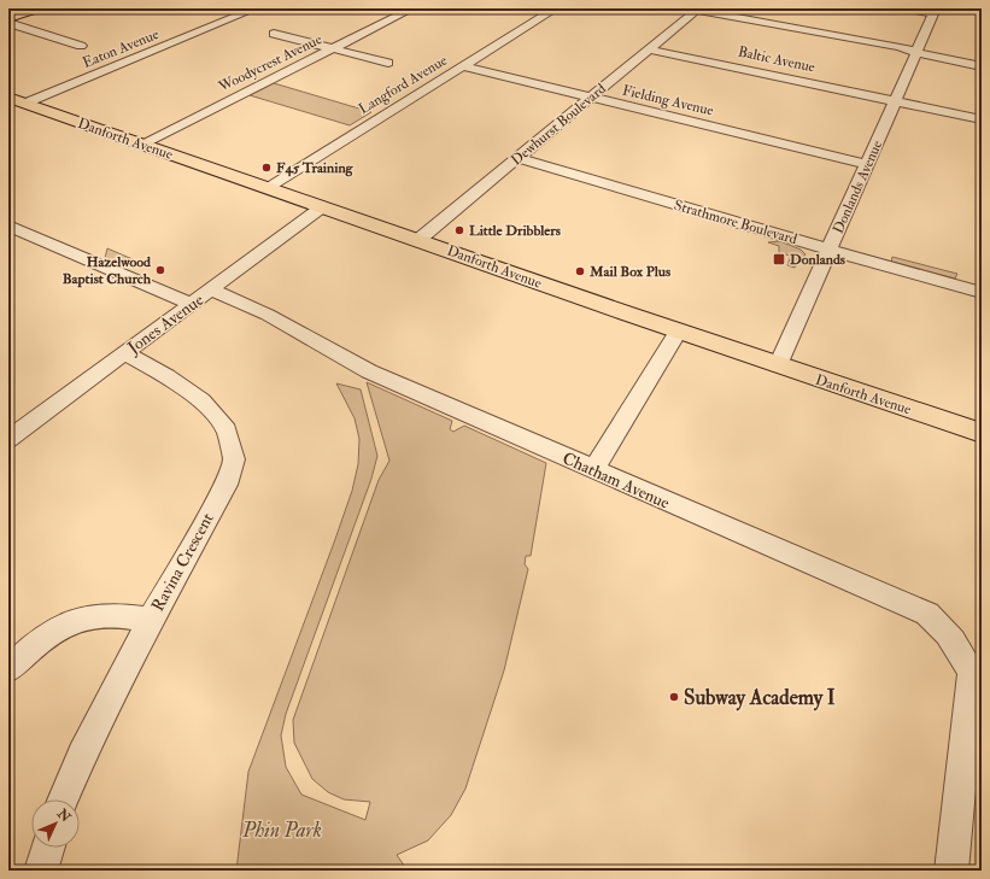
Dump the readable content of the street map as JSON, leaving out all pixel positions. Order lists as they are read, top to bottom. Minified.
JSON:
{"streets":{"main road":["Danforth Avenue"],"street":["Eaton Avenue","Baltic Avenue","Woodycrest Avenue","Langford Avenue","Fielding Avenue","Dewhurst Boulevard","Donlands Avenue","Strathmore Boulevard","Jones Avenue","Chatham Avenue","Ravina Crescent"]},"crossings":[["Eaton Avenue","Danforth Avenue"],["Baltic Avenue","Dewhurst Boulevard"],["Baltic Avenue","Donlands Avenue"],["Woodycrest Avenue","Danforth Avenue"],["Langford Avenue","Fielding Avenue"],["Langford Avenue","Danforth Avenue"],["Fielding Avenue","Dewhurst Boulevard"],["Fielding Avenue","Donlands Avenue"],["Dewhurst Boulevard","Danforth Avenue"],["Dewhurst Boulevard","Strathmore Boulevard"],["Danforth Avenue","Donlands Avenue"],["Danforth Avenue","Jones Avenue"],["Donlands Avenue","Strathmore Boulevard"],["Jones Avenue","Chatham Avenue"],["Jones Avenue","Ravina Crescent"]],"parks":["Phin Park"],"places":{"other":["F45 Training","Little Dribblers","Hazelwood Baptist Church","Mail Box Plus","Subway Academy I"],"transit":["Donlands"]},"north":"top right"}
